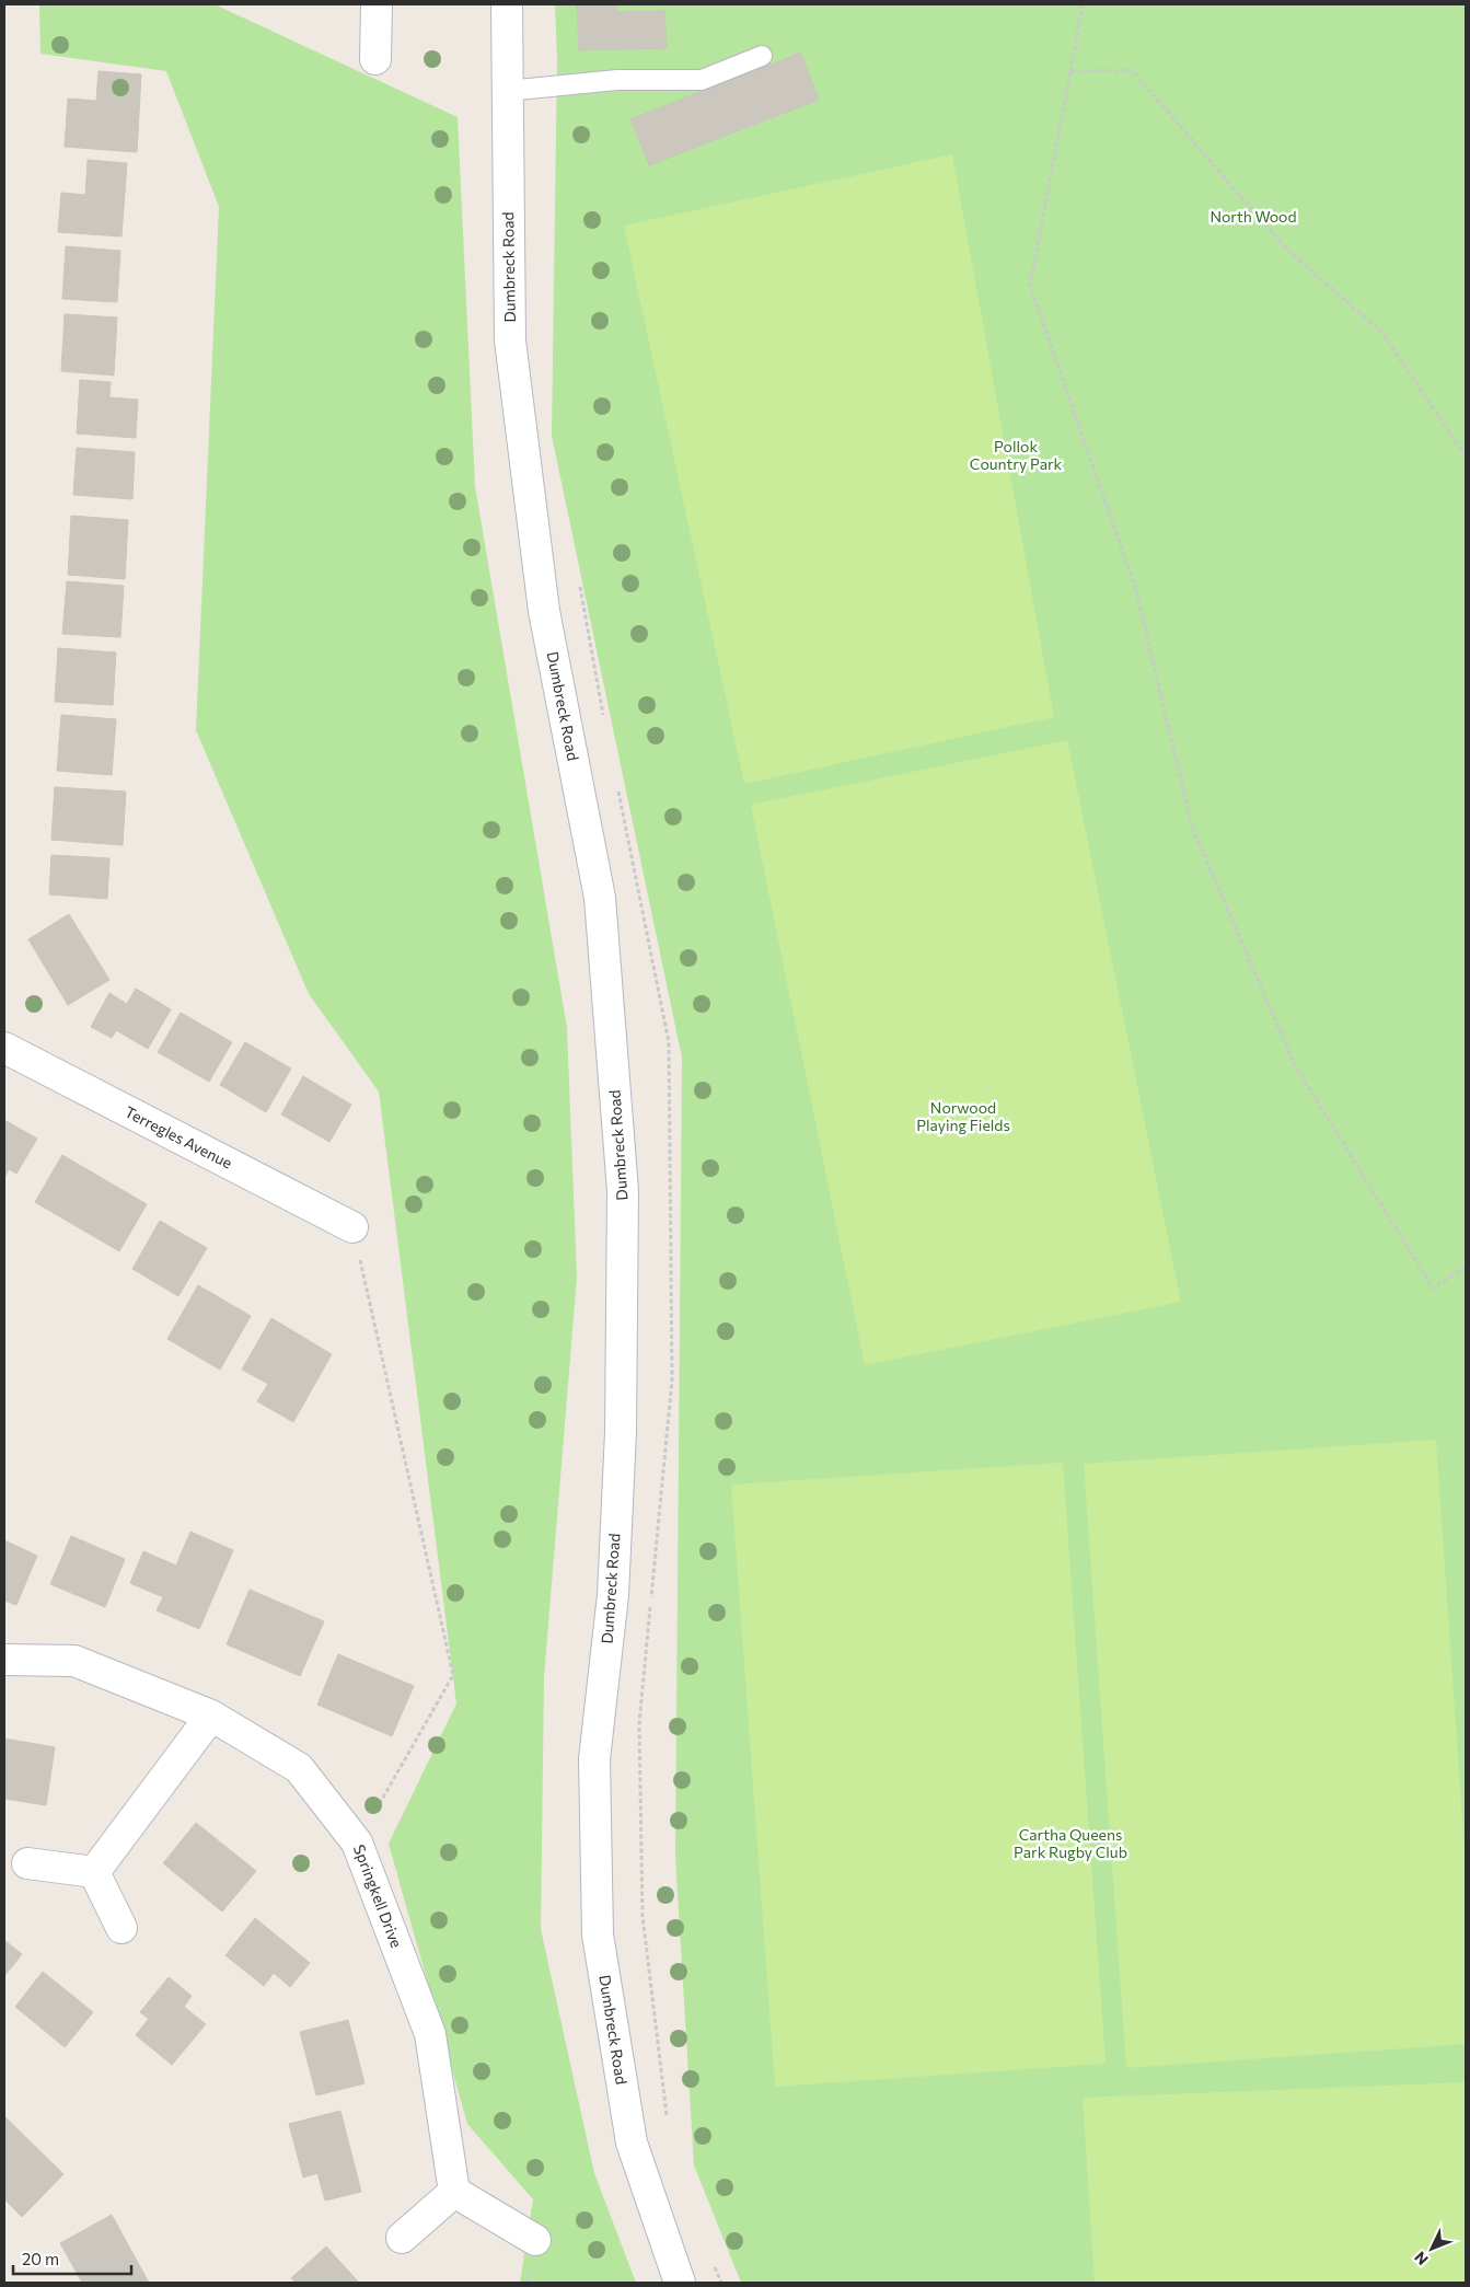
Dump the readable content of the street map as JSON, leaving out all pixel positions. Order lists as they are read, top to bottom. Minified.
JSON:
{"streets":{"main road":["Dumbreck Road","Terregles Avenue","Springkell Drive"]},"parks":["North Wood","Pollok Country Park","Norwood Playing Fields","Cartha Queens Park Rugby Club"],"scale_bar":"20 m","north":"bottom left"}
